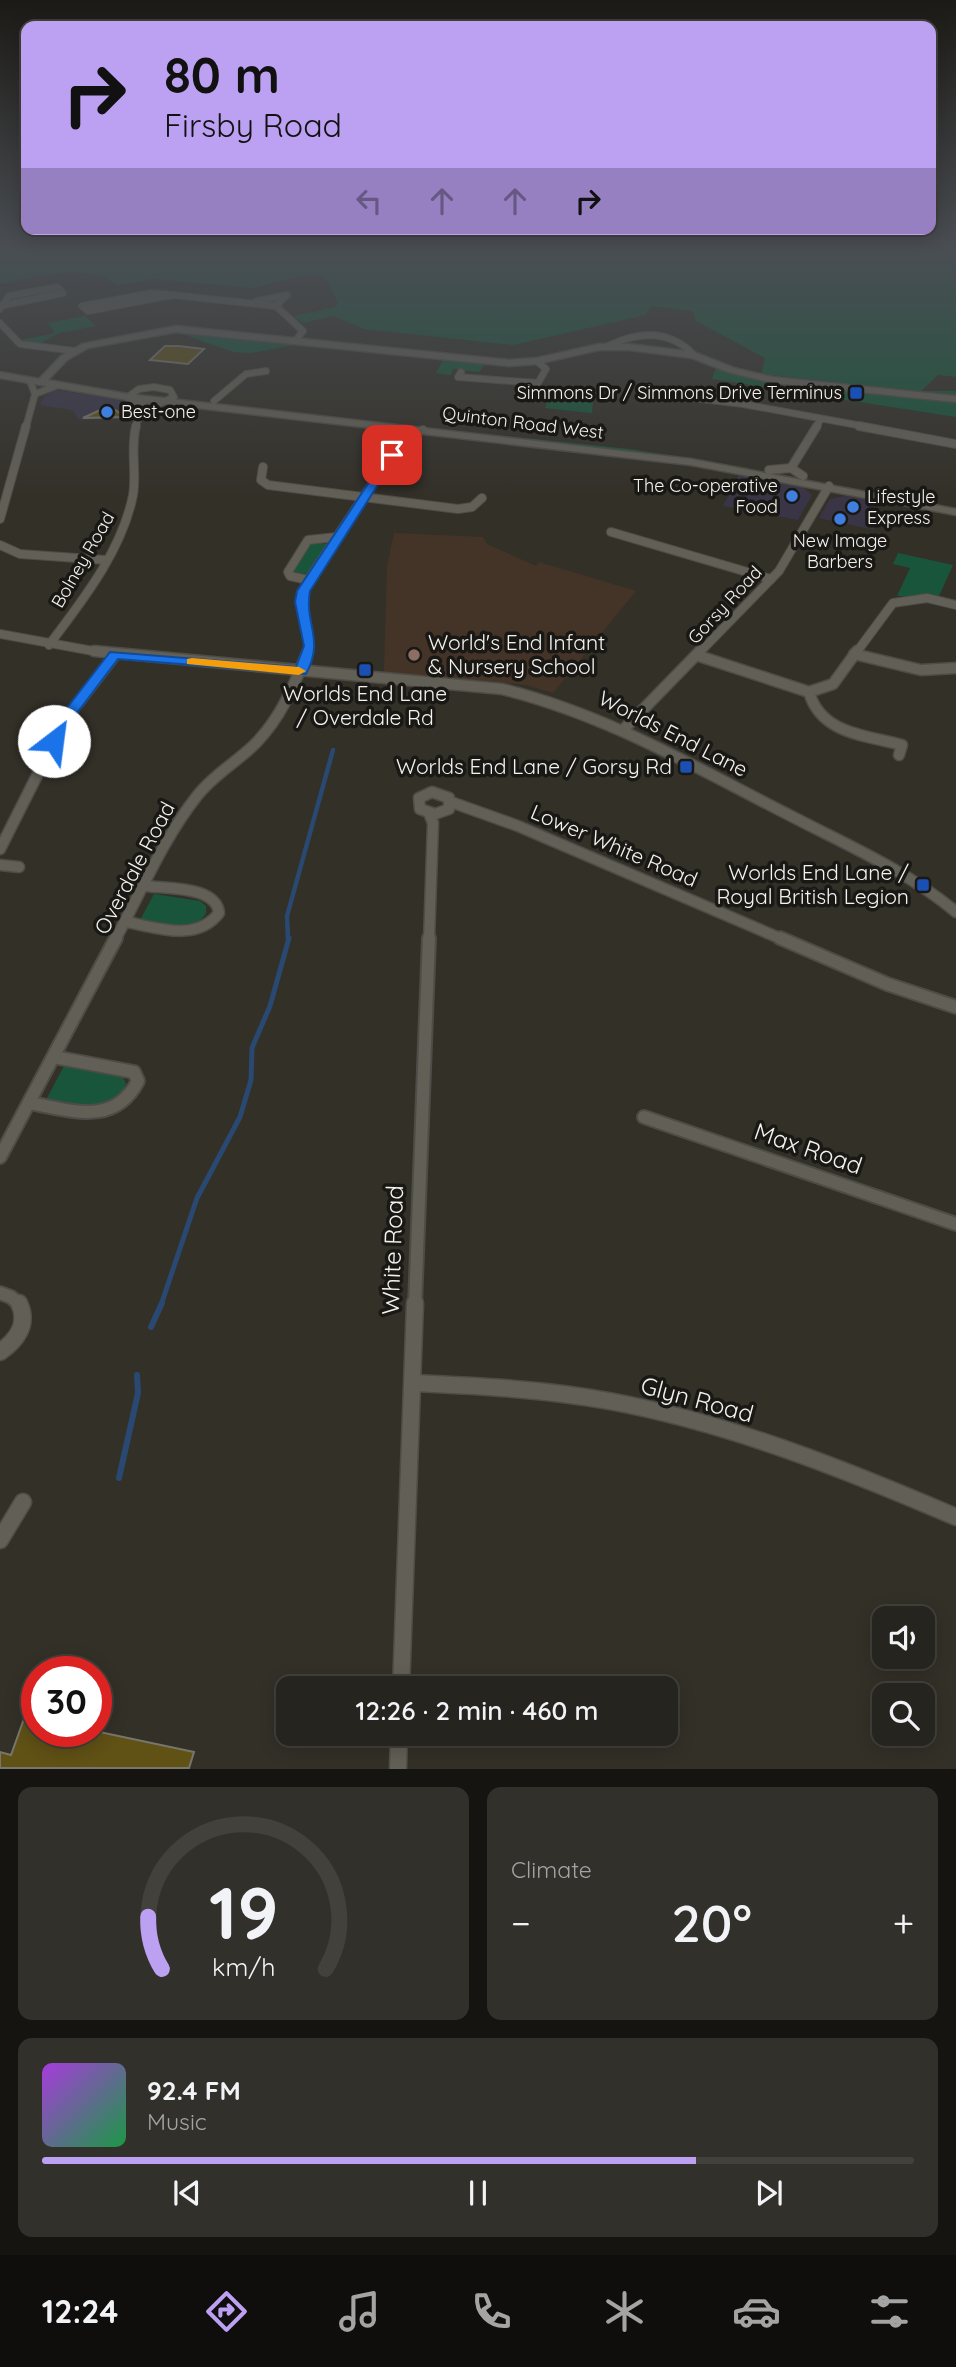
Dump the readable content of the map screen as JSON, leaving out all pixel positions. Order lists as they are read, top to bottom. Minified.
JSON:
{"streets":{"street":["Quinton Road West","Bolney Road","Gorsy Road","Worlds End Lane","Lower White Road","Overdale Road","Max Road","White Road","Glyn Road"]},"crossings":[["Quinton Road West","Gorsy Road"],["Quinton Road West","Overdale Road"],["Bolney Road","Worlds End Lane"],["Gorsy Road","Worlds End Lane"],["Worlds End Lane","Overdale Road"],["Lower White Road","White Road"],["White Road","Glyn Road"]],"places":{"transit":["Simmons Dr / Simmons Drive Terminus","Worlds End Lane / Overdale Rd","Worlds End Lane / Gorsy Rd","Worlds End Lane / Royal British Legion"],"other":["Best-one","The Co-operative Food","Lifestyle Express","New Image Barbers","World's End Infant & Nursery School"]},"page":{"turn":["80 m","Firsby Road"],"limit":"30","trip":"12:26 · 2 min · 460 m","tile":"Climate","heat":["−","20°","+"],"song":["92.4 FM","Music"],"tabs":"12:24","gauge":["19","km/h"]}}
